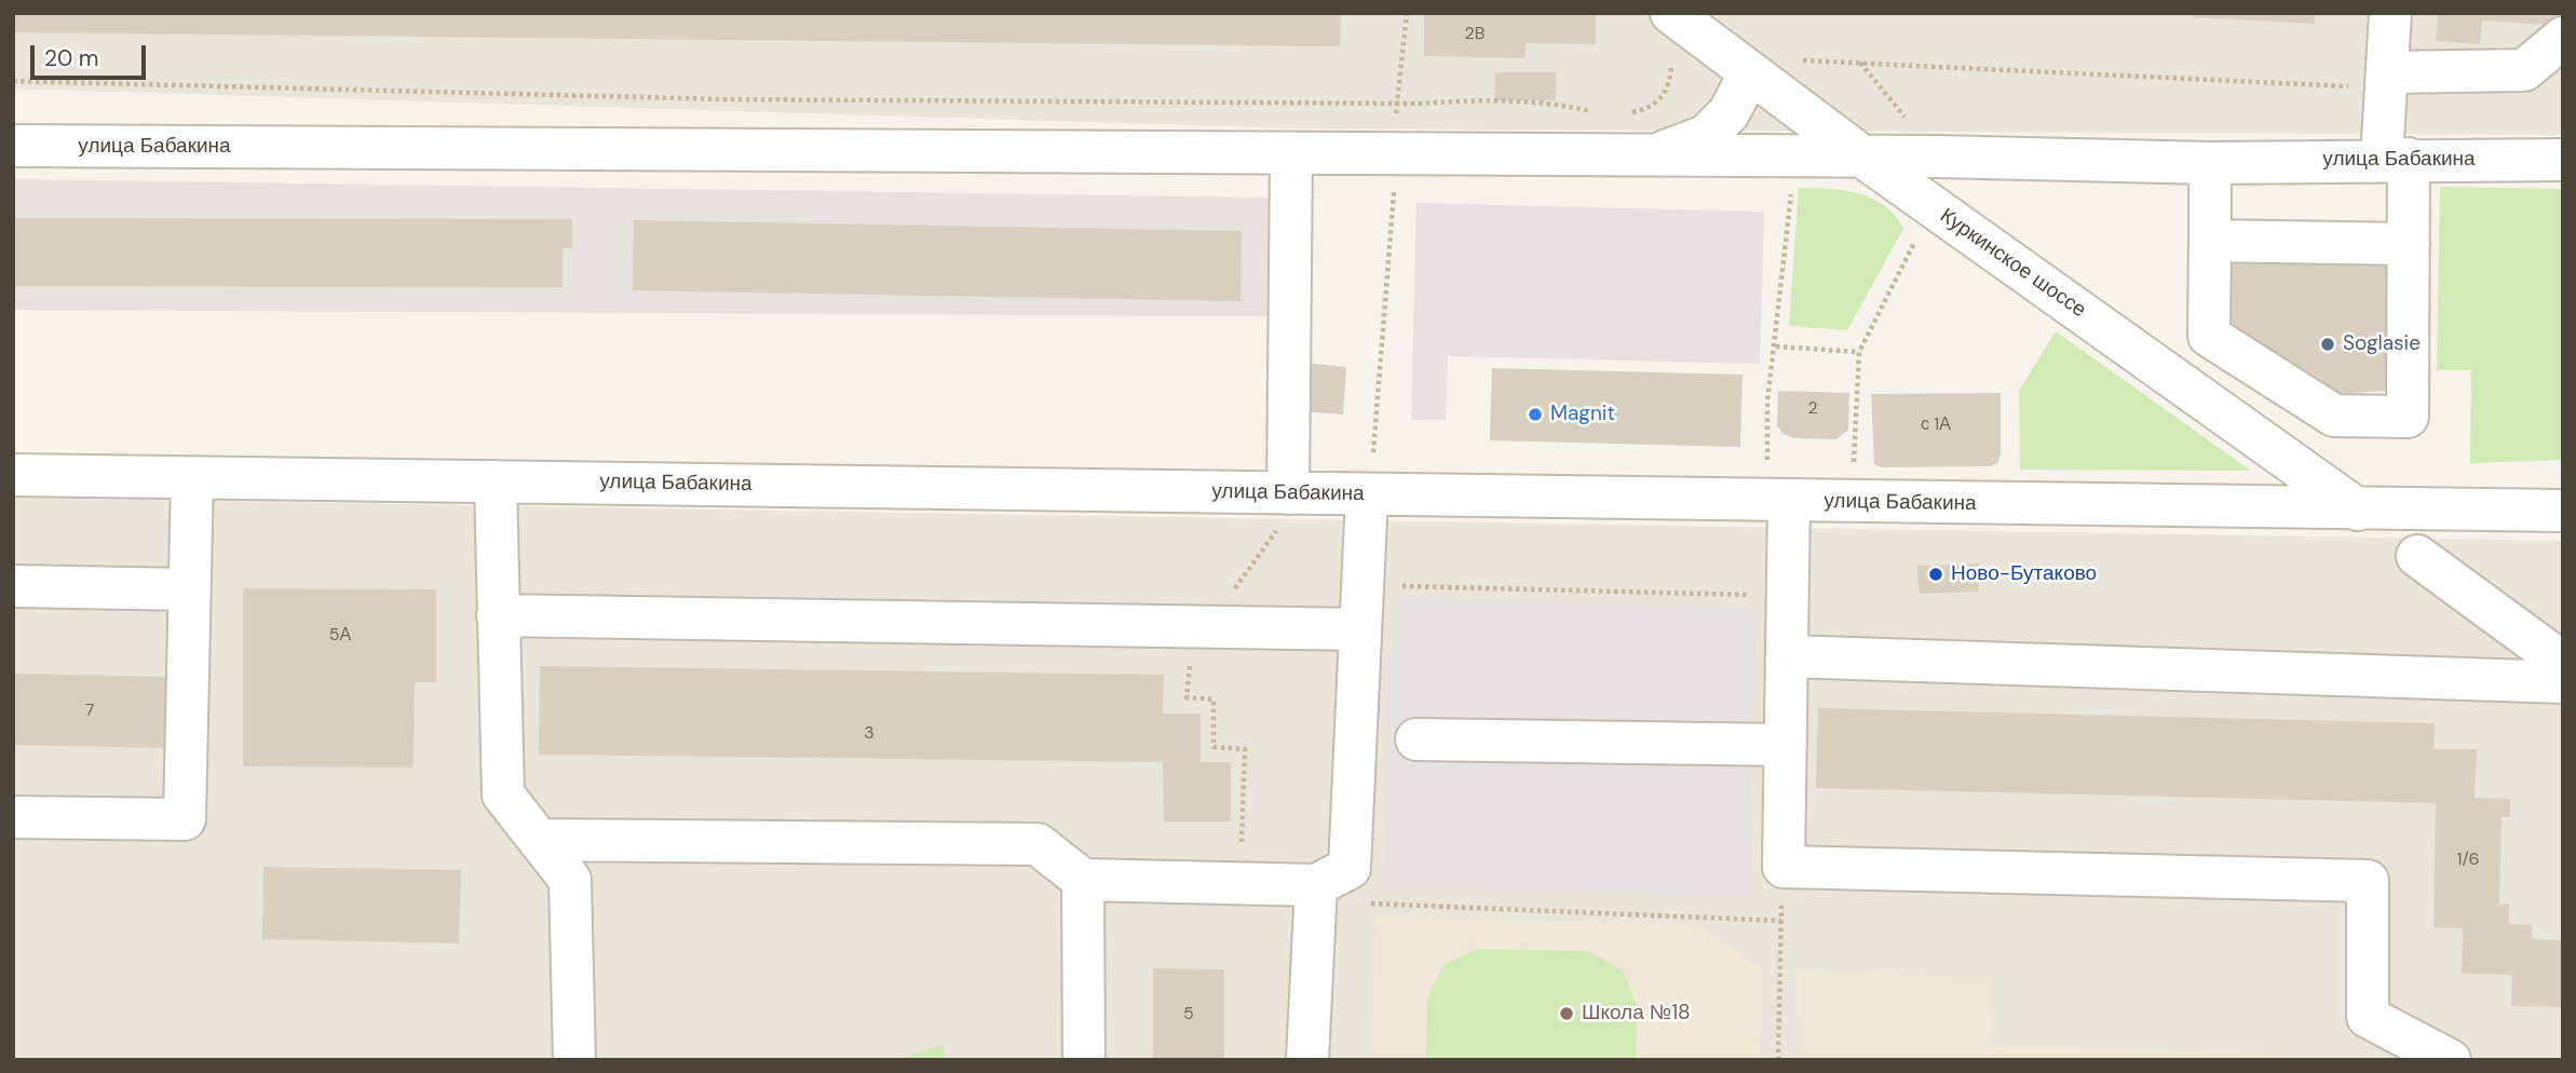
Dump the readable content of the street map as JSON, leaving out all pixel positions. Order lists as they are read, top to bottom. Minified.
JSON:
{"streets":{"street":["улица Бабакина","Куркинское шоссе"]},"crossings":[["улица Бабакина","Куркинское шоссе"]],"places":["Soglasie","Magnit","Ново-Бутаково","Школа №18"],"house_numbers":["2B","2","с 1А","5А","7","3","1/6","5"],"scale_bar":"20 m"}
